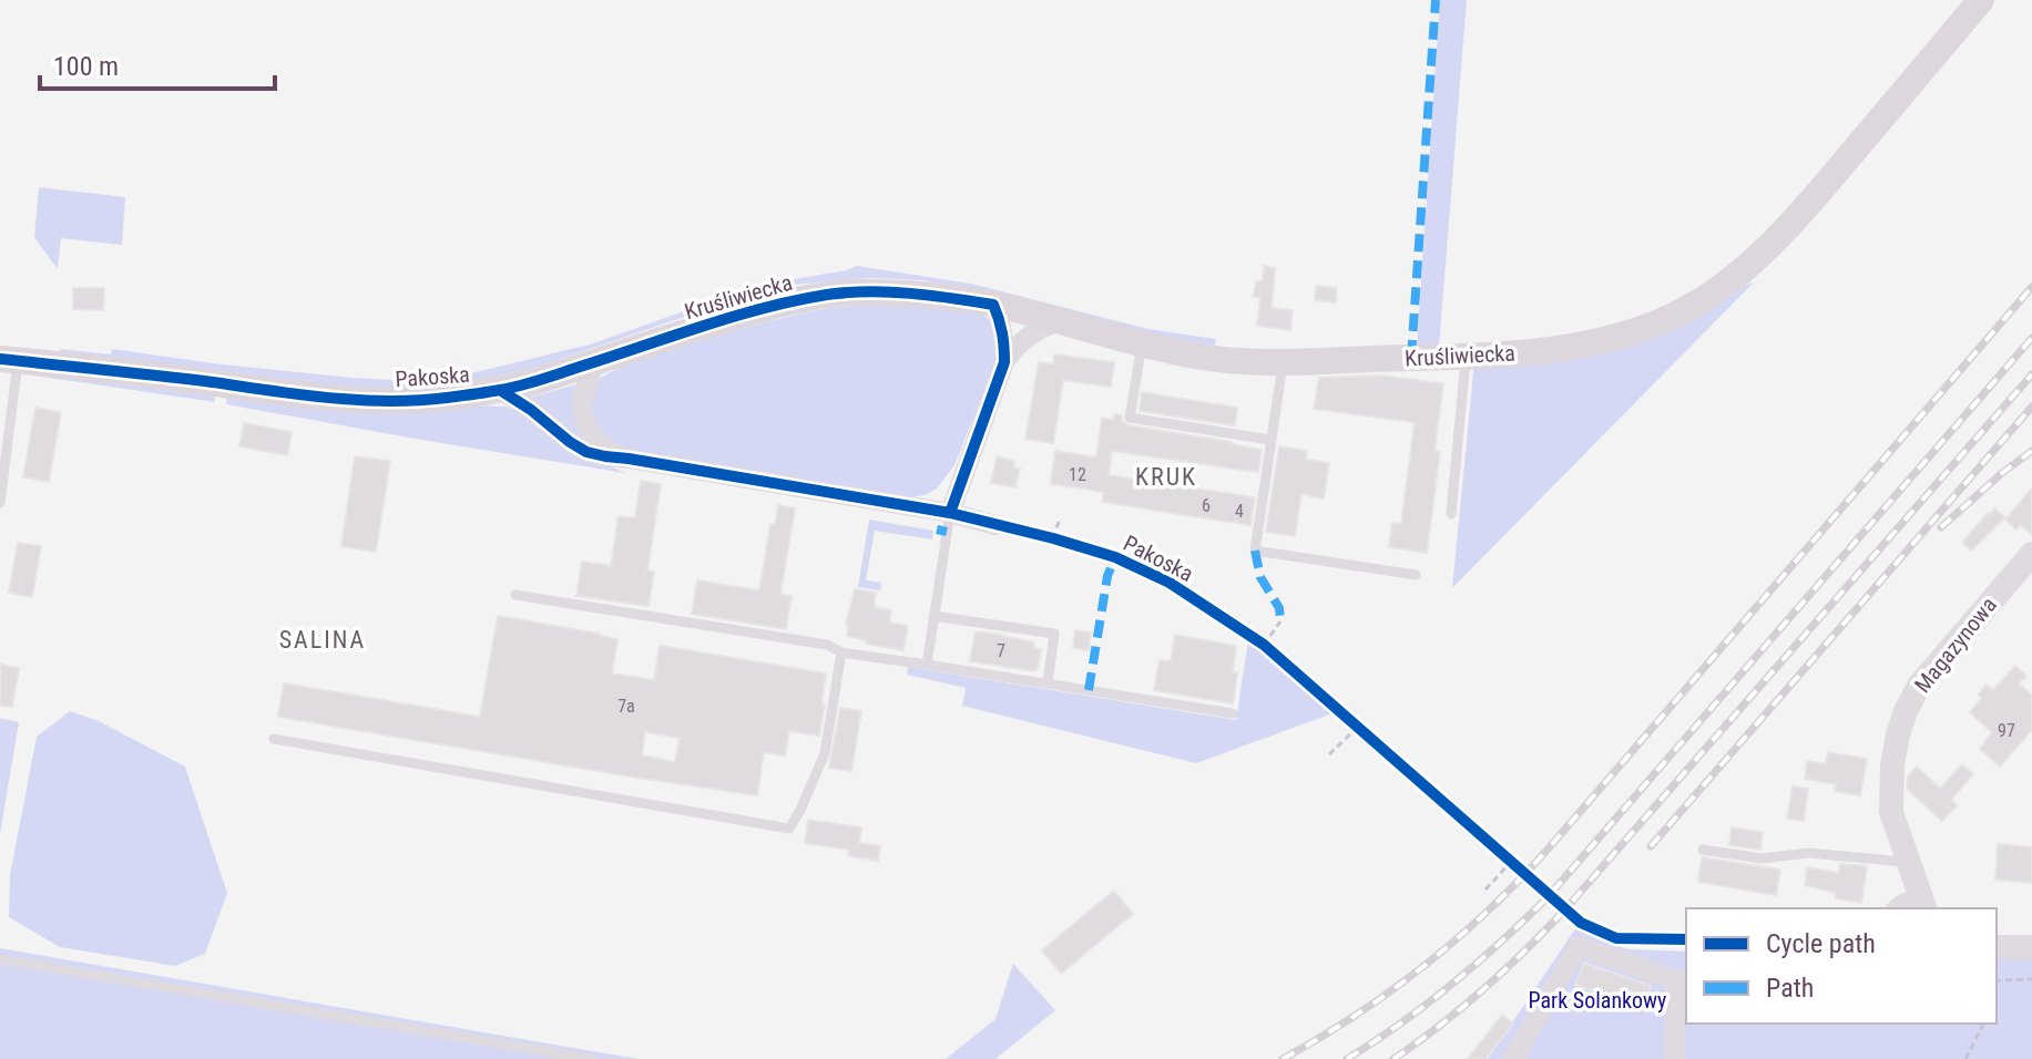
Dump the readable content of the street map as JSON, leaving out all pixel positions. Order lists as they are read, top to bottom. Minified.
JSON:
{"streets":{"main road":["Kruśliwiecka","Pakoska"],"street":["Magazynowa"]},"crossings":[["Kruśliwiecka","Pakoska"]],"districts":["KRUK","SALINA"],"parks":["Park Solankowy"],"house_numbers":["12","6","4","7","7a","97"],"legend":["Cycle path","Path"],"scale_bar":"100 m"}
